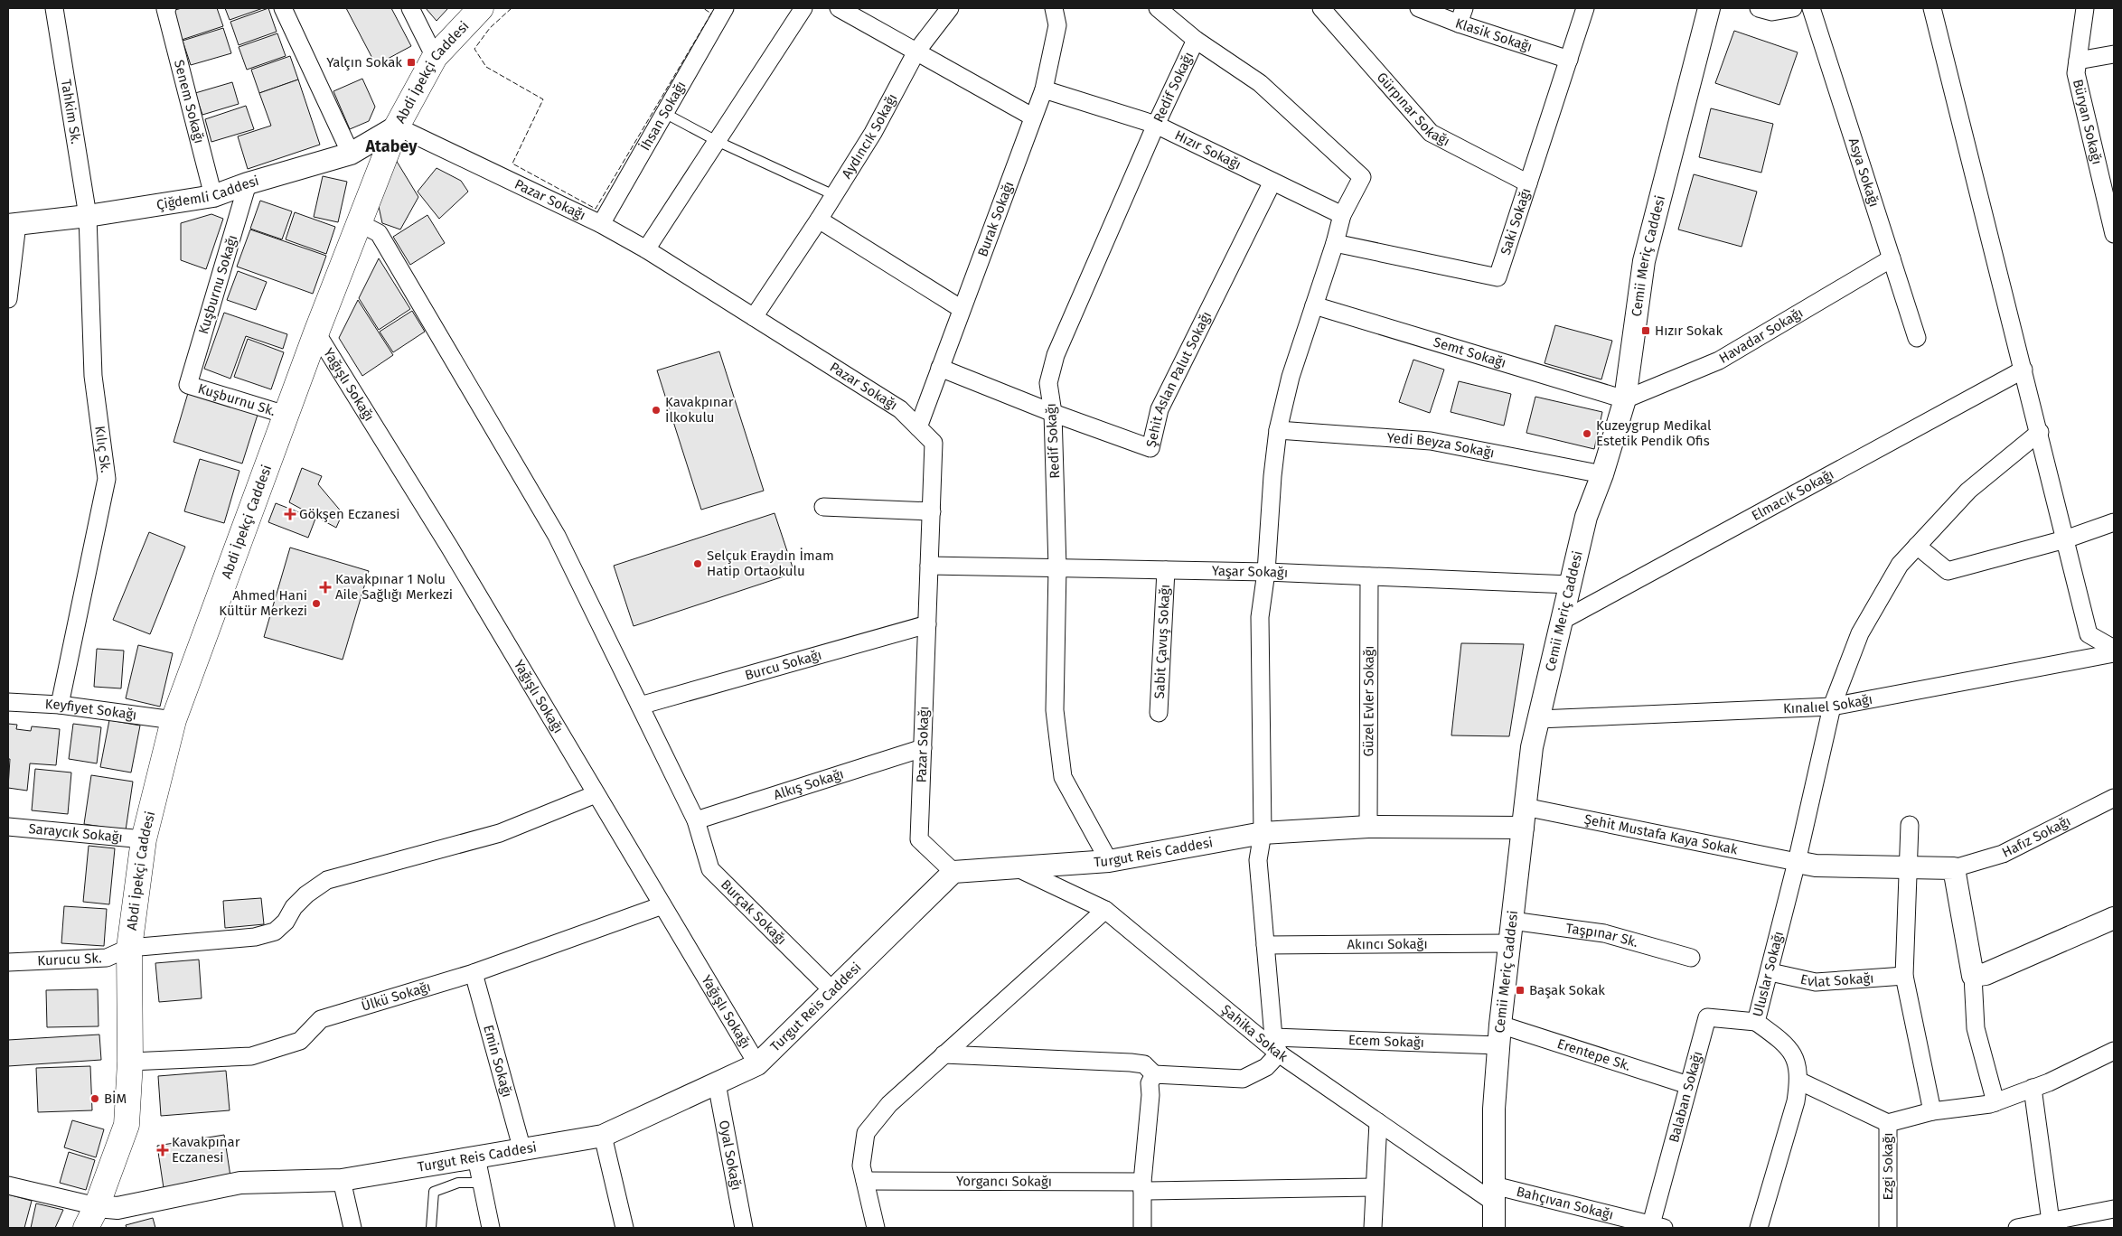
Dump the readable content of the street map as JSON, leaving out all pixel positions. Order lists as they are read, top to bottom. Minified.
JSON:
{"streets":{"main road":["Abdi İpekçi Caddesi"],"street":["Klasik Sokağı","Redif Sokağı","Senem Sokağı","Gürpınar Sokağı","Tahkim Sk.","İhsan Sokağı","Büryan Sokağı","Aydıncık Sokağı","Hızır Sokağı","Asya Sokağı","Çiğdemli Caddesi","Pazar Sokağı","Burak Sokağı","Saki Sokağı","Cemii Meriç Caddesi","Kuşburnu Sokağı","Havadar Sokağı","Semt Sokağı","Şehit Aslan Palut Sokağı","Yağışlı Sokağı","Kuşburnu Sk.","Yedi Beyza Sokağı","Kılıç Sk.","Elmacık Sokağı","Yaşar Sokağı","Sabit Çavuş Sokağı","Burcu Sokağı","Güzel Evler Sokağı","Kınalıel Sokağı","Keyfiyet Sokağı","Alkış Sokağı","Saraycık Sokağı","Şehit Mustafa Kaya Sokak","Hafız Sokağı","Turgut Reis Caddesi","Burçak Sokağı","Taşpınar Sk.","Akıncı Sokağı","Kurucu Sk.","Uluslar Sokağı","Evlat Sokağı","Ülkü Sokağı","Şahika Sokak","Ecem Sokağı","Erentepe Sk.","Emin Sokağı","Balaban Sokağı","Oyal Sokağı","Ezgi Sokağı","Yorgancı Sokağı","Bahçıvan Sokağı"]},"crossings":[["Klasik Sokağı","Saki Sokağı"],["Abdi İpekçi Caddesi","Çiğdemli Caddesi"],["Abdi İpekçi Caddesi","Pazar Sokağı"],["Abdi İpekçi Caddesi","Yağışlı Sokağı"],["Abdi İpekçi Caddesi","Kuşburnu Sk."],["Abdi İpekçi Caddesi","Keyfiyet Sokağı"],["Abdi İpekçi Caddesi","Saraycık Sokağı"],["Abdi İpekçi Caddesi","Turgut Reis Caddesi"],["Abdi İpekçi Caddesi","Burçak Sokağı"],["Abdi İpekçi Caddesi","Kurucu Sk."],["Abdi İpekçi Caddesi","Ülkü Sokağı"],["Redif Sokağı","Hızır Sokağı"],["Redif Sokağı","Şehit Aslan Palut Sokağı"],["Redif Sokağı","Yaşar Sokağı"],["Redif Sokağı","Turgut Reis Caddesi"],["Senem Sokağı","Çiğdemli Caddesi"],["Gürpınar Sokağı","Saki Sokağı"],["Tahkim Sk.","Çiğdemli Caddesi"],["Tahkim Sk.","Kılıç Sk."],["İhsan Sokağı","Pazar Sokağı"],["Aydıncık Sokağı","Pazar Sokağı"],["Hızır Sokağı","Burak Sokağı"],["Hızır Sokağı","Şehit Aslan Palut Sokağı"],["Asya Sokağı","Havadar Sokağı"],["Çiğdemli Caddesi","Pazar Sokağı"],["Çiğdemli Caddesi","Kuşburnu Sokağı"],["Çiğdemli Caddesi","Kılıç Sk."],["Pazar Sokağı","Burak Sokağı"],["Pazar Sokağı","Yaşar Sokağı"],["Pazar Sokağı","Burcu Sokağı"],["Pazar Sokağı","Alkış Sokağı"],["Pazar Sokağı","Turgut Reis Caddesi"],["Burak Sokağı","Şehit Aslan Palut Sokağı"],["Cemii Meriç Caddesi","Havadar Sokağı"],["Cemii Meriç Caddesi","Semt Sokağı"],["Cemii Meriç Caddesi","Yedi Beyza Sokağı"],["Cemii Meriç Caddesi","Elmacık Sokağı"],["Cemii Meriç Caddesi","Yaşar Sokağı"],["Cemii Meriç Caddesi","Kınalıel Sokağı"],["Cemii Meriç Caddesi","Şehit Mustafa Kaya Sokak"],["Cemii Meriç Caddesi","Turgut Reis Caddesi"],["Cemii Meriç Caddesi","Taşpınar Sk."],["Cemii Meriç Caddesi","Akıncı Sokağı"],["Cemii Meriç Caddesi","Şahika Sokak"],["Cemii Meriç Caddesi","Ecem Sokağı"],["Cemii Meriç Caddesi","Erentepe Sk."],["Cemii Meriç Caddesi","Bahçıvan Sokağı"],["Kuşburnu Sokağı","Kuşburnu Sk."],["Havadar Sokağı","Semt Sokağı"],["Yağışlı Sokağı","Turgut Reis Caddesi"],["Yağışlı Sokağı","Kurucu Sk."],["Yağışlı Sokağı","Ülkü Sokağı"],["Kılıç Sk.","Keyfiyet Sokağı"],["Yaşar Sokağı","Sabit Çavuş Sokağı"],["Yaşar Sokağı","Güzel Evler Sokağı"],["Burcu Sokağı","Burçak Sokağı"],["Güzel Evler Sokağı","Turgut Reis Caddesi"],["Kınalıel Sokağı","Uluslar Sokağı"],["Alkış Sokağı","Burçak Sokağı"],["Şehit Mustafa Kaya Sokak","Turgut Reis Caddesi"],["Şehit Mustafa Kaya Sokak","Uluslar Sokağı"],["Turgut Reis Caddesi","Burçak Sokağı"],["Turgut Reis Caddesi","Şahika Sokak"],["Turgut Reis Caddesi","Emin Sokağı"],["Turgut Reis Caddesi","Oyal Sokağı"],["Uluslar Sokağı","Evlat Sokağı"],["Uluslar Sokağı","Balaban Sokağı"],["Ülkü Sokağı","Emin Sokağı"],["Şahika Sokak","Bahçıvan Sokağı"],["Ecem Sokağı","Erentepe Sk."],["Erentepe Sk.","Balaban Sokağı"],["Balaban Sokağı","Bahçıvan Sokağı"]],"districts":["Atabey"],"places":{"transit":["Yalçın Sokak","Hızır Sokak","Başak Sokak"],"other":["Kavakpınar İlkokulu","Kuzeygrup Medikal Estetik Pendik Ofis","Selçuk Eraydın İmam Hatip Ortaokulu","Ahmed Hani Kültür Merkezi","BİM"],"health":["Gökşen Eczanesi","Kavakpınar 1 Nolu Aile Sağlığı Merkezi","Kavakpınar Eczanesi"]}}
